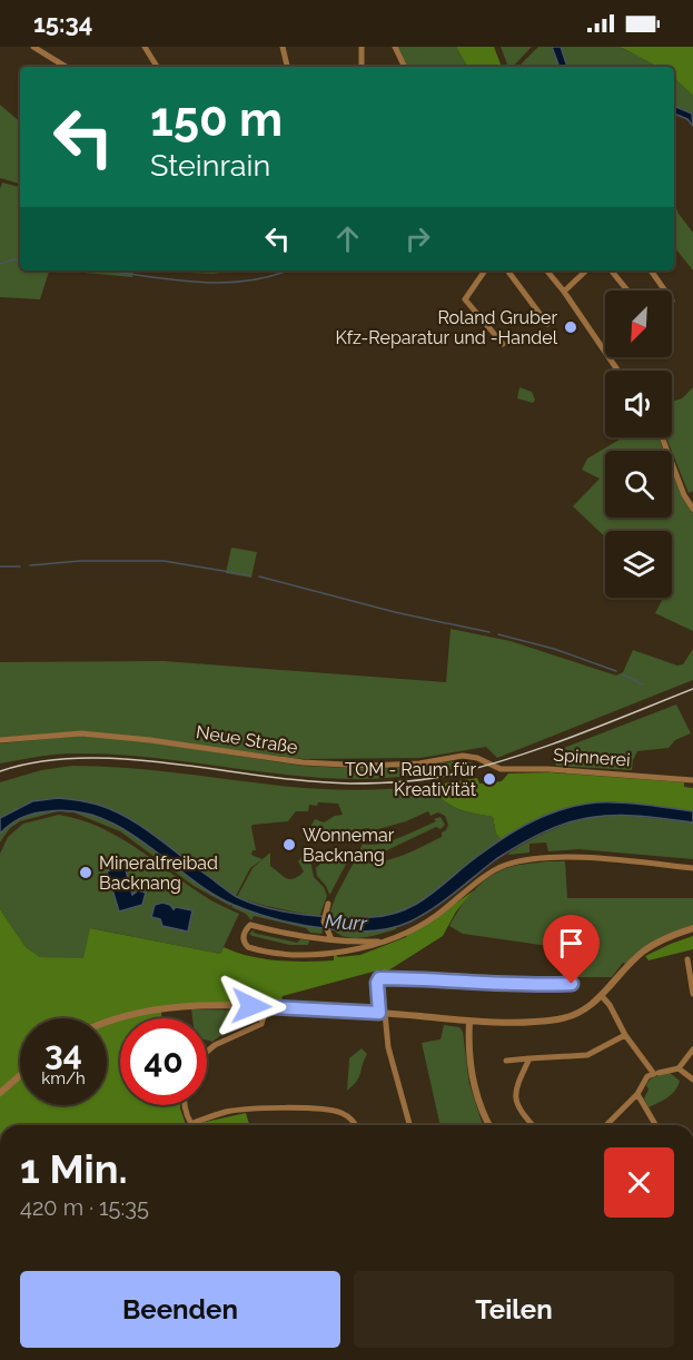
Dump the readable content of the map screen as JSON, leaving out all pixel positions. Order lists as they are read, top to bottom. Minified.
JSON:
{"streets":{"street":["Neue Straße","Spinnerei"]},"crossings":[["Neue Straße","Spinnerei"]],"water":["Murr"],"places":["Roland Gruber Kfz-Reparatur und -Handel","TOM - Raum für Kreativität","Wonnemar Backnang","Mineralfreibad Backnang"],"north":"bottom left","page":{"status":"15:34","turn":["150 m","Steinrain"],"speed":"34 km/h","limit":"40","heading":["1 Min.","420 m · 15:35"],"buttons":["Beenden","Teilen"]}}
